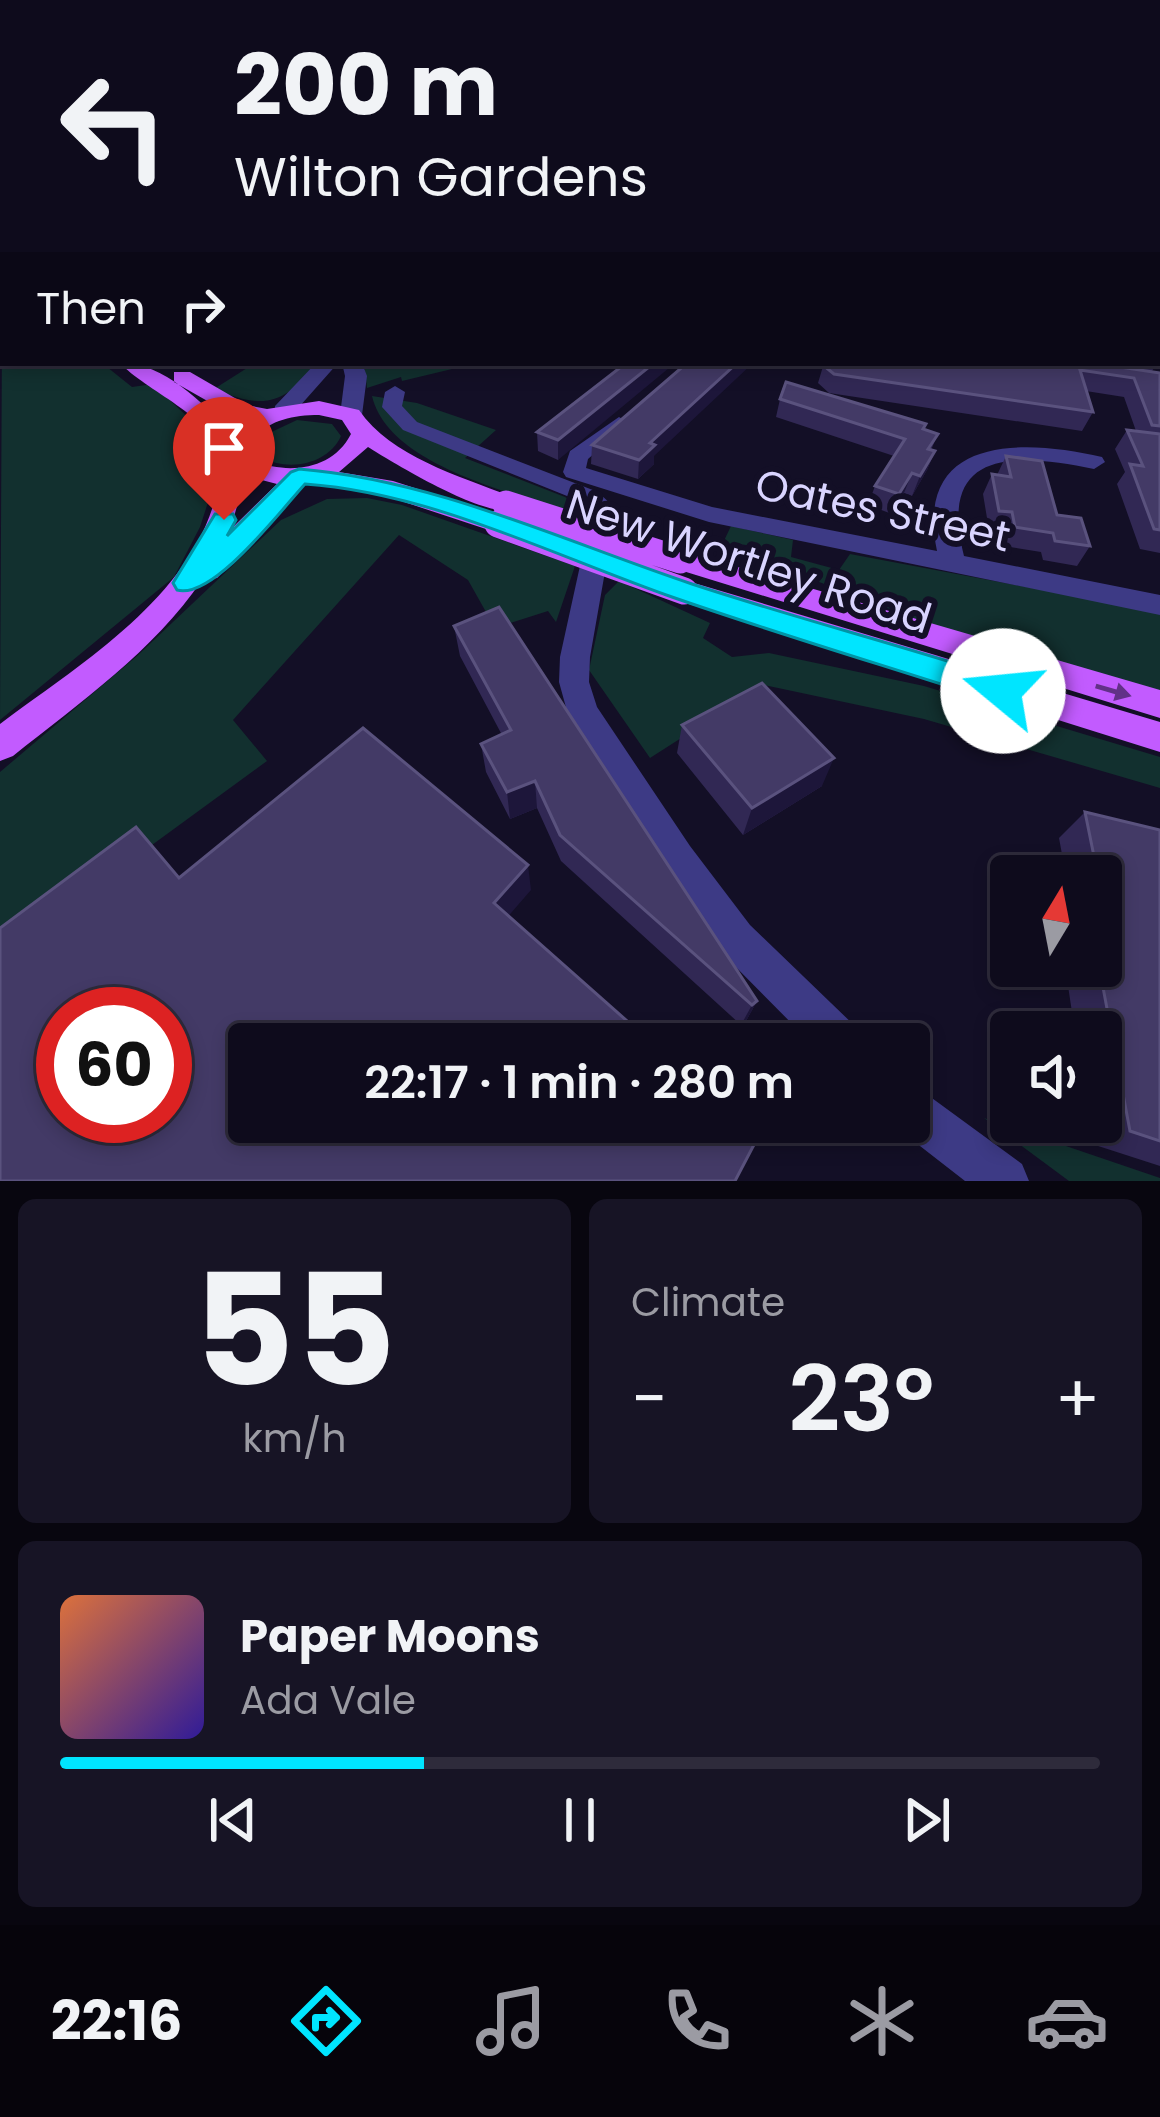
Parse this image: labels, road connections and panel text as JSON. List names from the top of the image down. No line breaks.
{"streets":{"main road":["New Wortley Road"],"street":["Oates Street"]},"north":"top","page":{"turn":["200 m","Wilton Gardens"],"then":"Then","limit":"60","trip":"22:17 · 1 min · 280 m","tile":[["55","km/h"],"Climate"],"heat":["−","23°","+"],"song":["Paper Moons","Ada Vale"],"tabs":"22:16"}}
